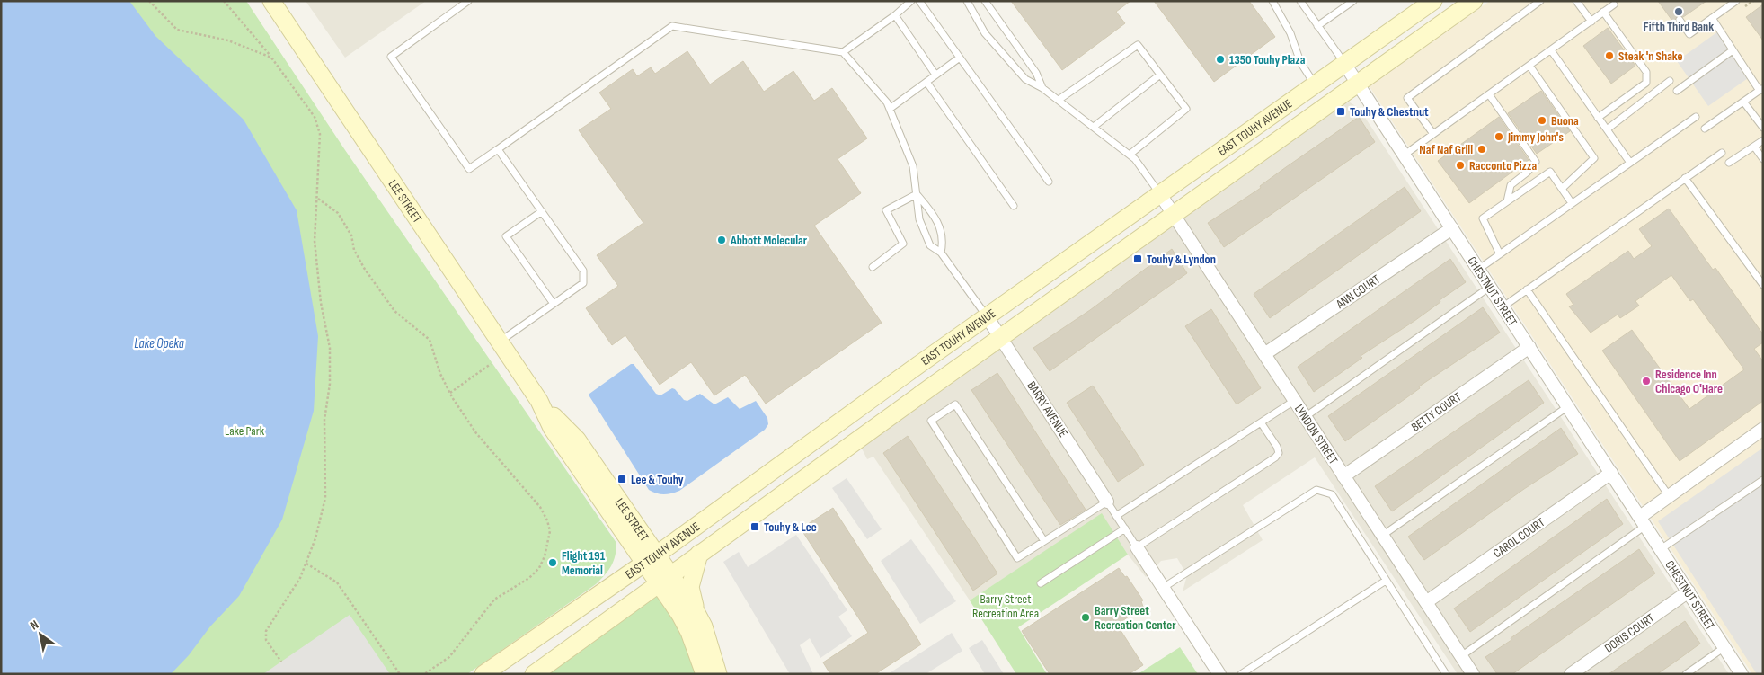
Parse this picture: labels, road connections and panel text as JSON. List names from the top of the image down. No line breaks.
{"streets":{"main road":["EAST TOUHY AVENUE","LEE STREET"],"street":["ANN COURT","CHESTNUT STREET","BARRY AVENUE","BETTY COURT","LYNDON STREET","CAROL COURT","DORIS COURT"]},"crossings":[["EAST TOUHY AVENUE","LEE STREET"],["EAST TOUHY AVENUE","CHESTNUT STREET"],["EAST TOUHY AVENUE","BARRY AVENUE"],["EAST TOUHY AVENUE","LYNDON STREET"],["ANN COURT","CHESTNUT STREET"],["ANN COURT","LYNDON STREET"],["CHESTNUT STREET","BETTY COURT"],["CHESTNUT STREET","CAROL COURT"],["CHESTNUT STREET","DORIS COURT"],["BETTY COURT","LYNDON STREET"],["LYNDON STREET","CAROL COURT"]],"water":["Lake Opeka"],"parks":["Lake Park","Barry Street Recreation Area"],"places":{"other":["Fifth Third Bank","Steak 'n Shake","1350 Touhy Plaza","Buona","Jimmy John's","Naf Naf Grill","Racconto Pizza","Abbott Molecular","Residence Inn Chicago O'Hare","Flight 191 Memorial","Barry Street Recreation Center"],"transit":["Touhy & Chestnut","Touhy & Lyndon","Lee & Touhy","Touhy & Lee"]},"north":"top left"}
